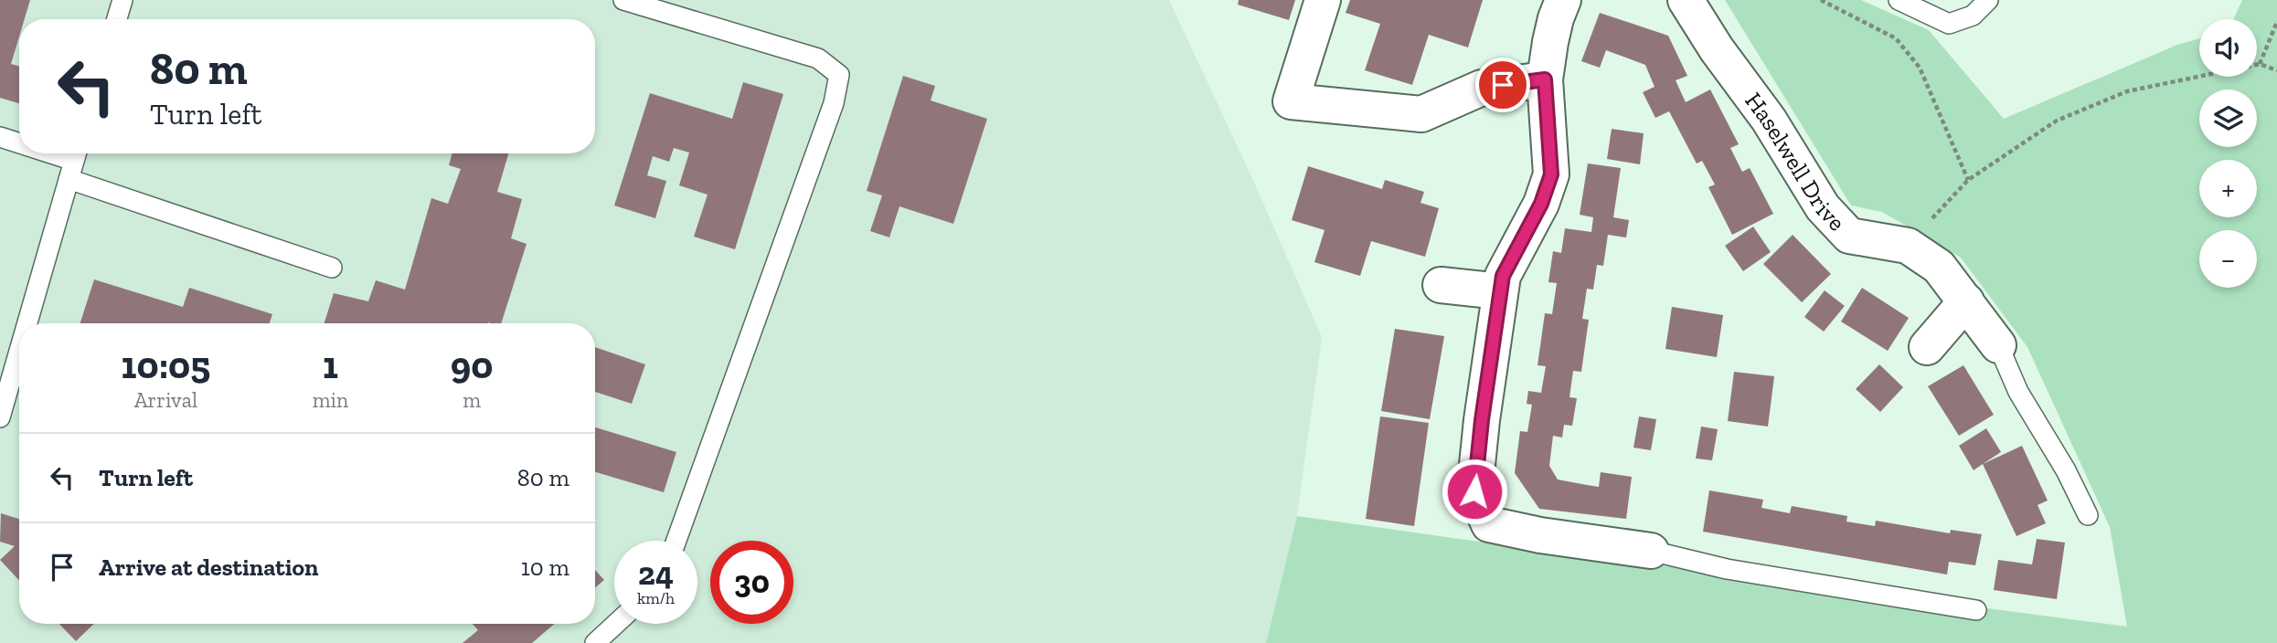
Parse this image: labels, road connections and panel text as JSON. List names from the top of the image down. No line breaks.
{"streets":{"street":["Haselwell Drive"]},"page":{"map_buttons":["+","−"],"turn":["80 m","Turn left"],"eta":["10:05","Arrival","1","min","90","m"],"list":[{"name":"Turn left","value":"80 m"},{"name":"Arrive at destination","value":"10 m"}],"speed":"24 km/h","limit":"30"}}
